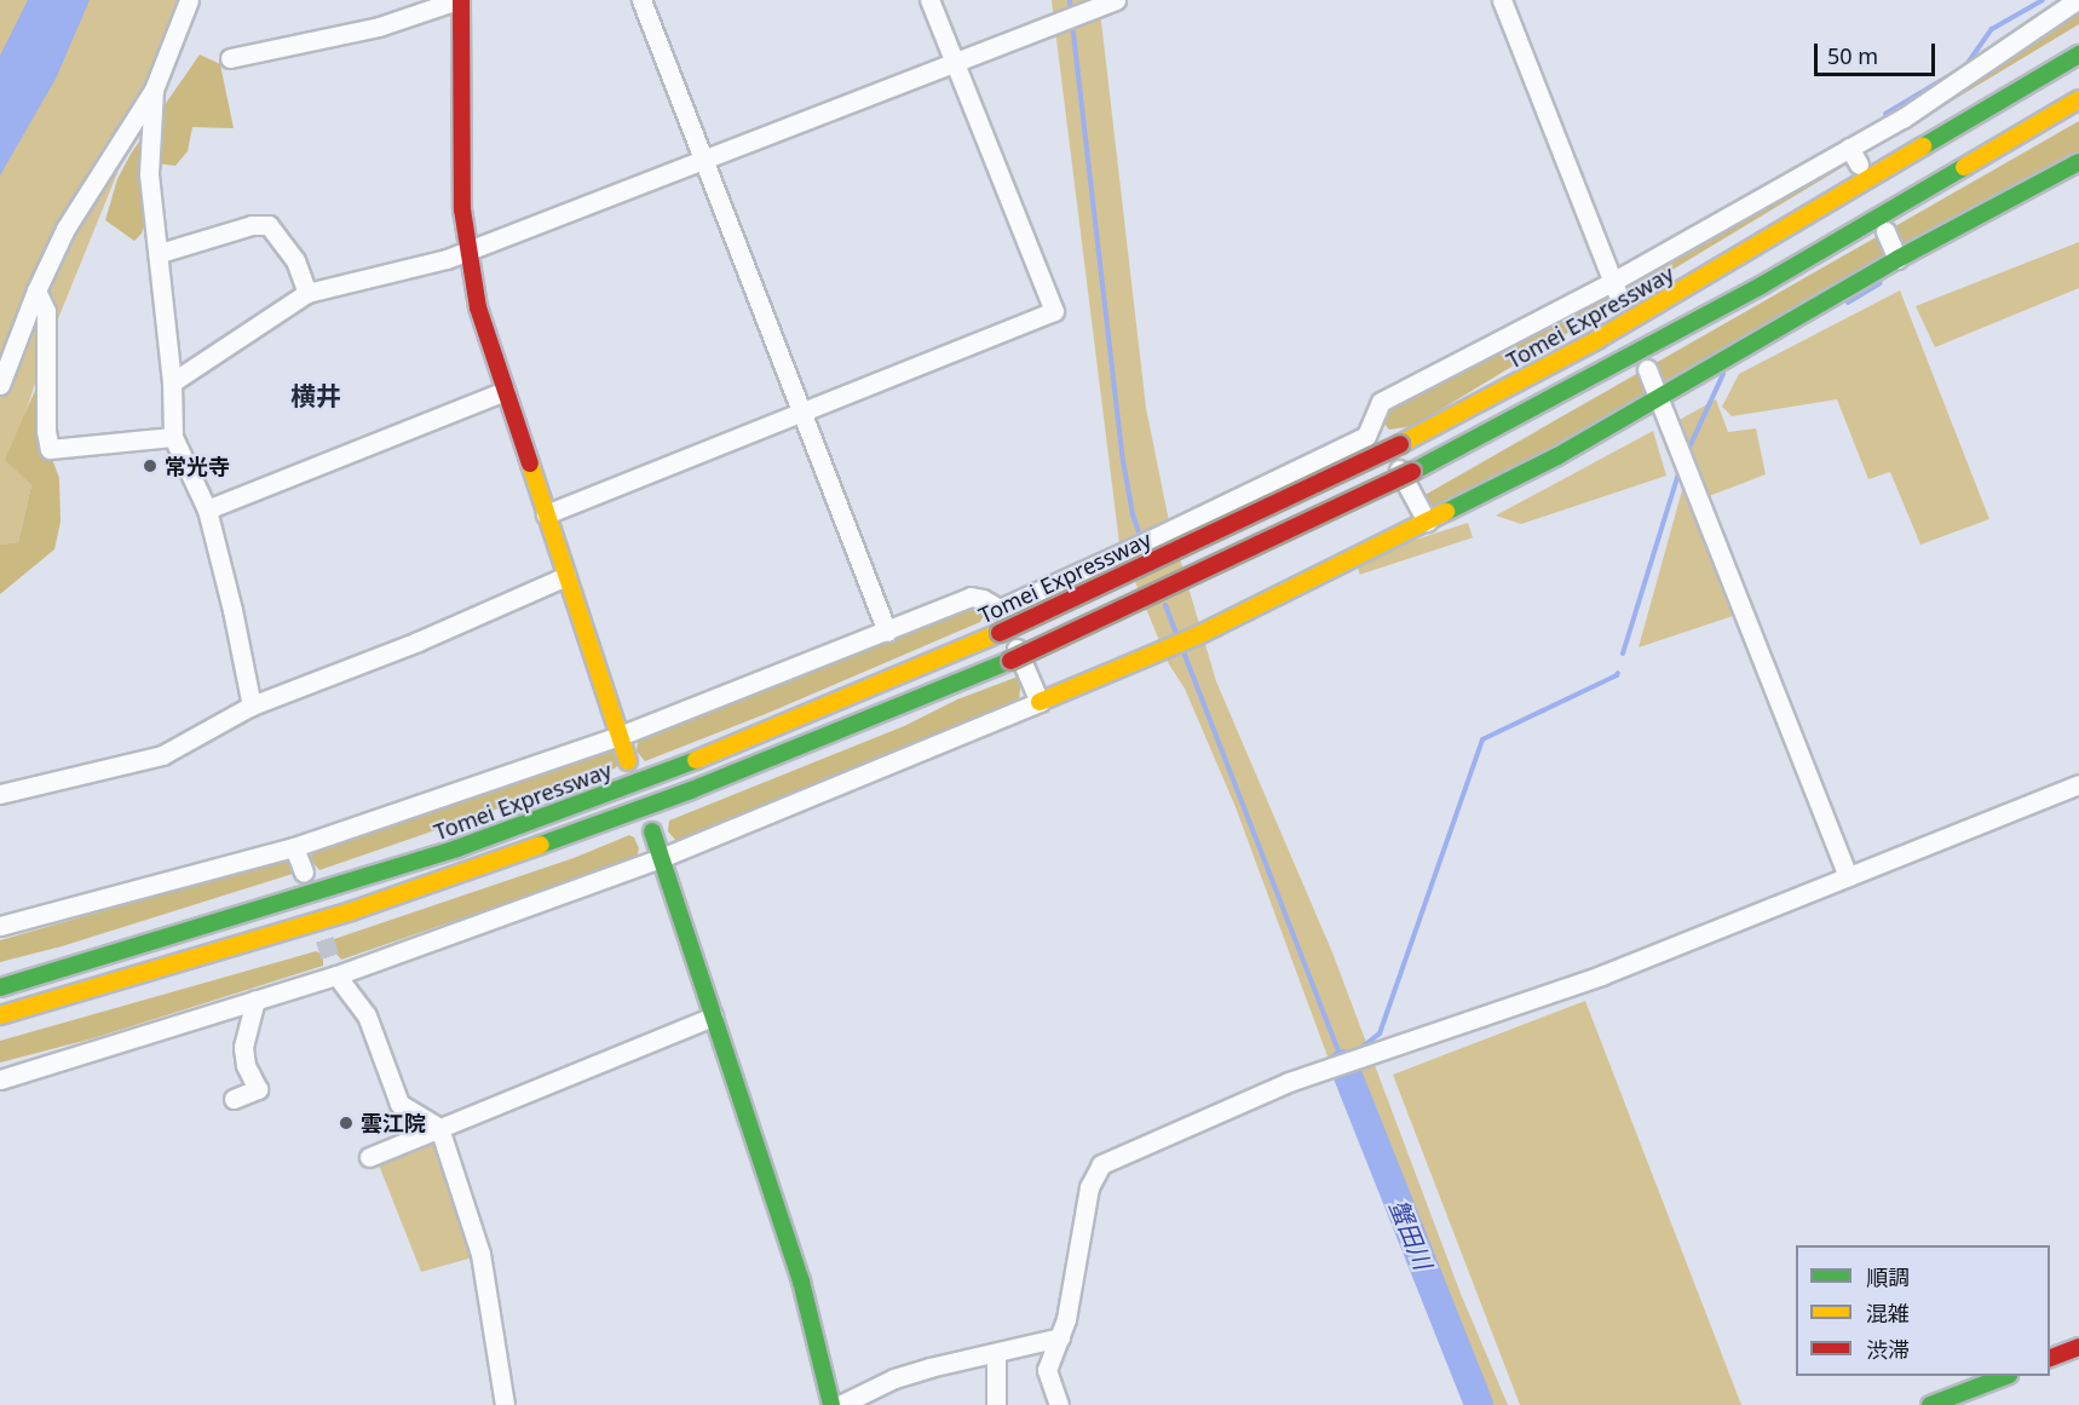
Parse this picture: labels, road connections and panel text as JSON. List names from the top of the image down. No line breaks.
{"streets":{"main road":["Tomei Expressway"]},"districts":["横井"],"water":["蟹田川"],"places":["常光寺","雲江院"],"legend":["順調","混雑","渋滞"],"scale_bar":"50 m"}
